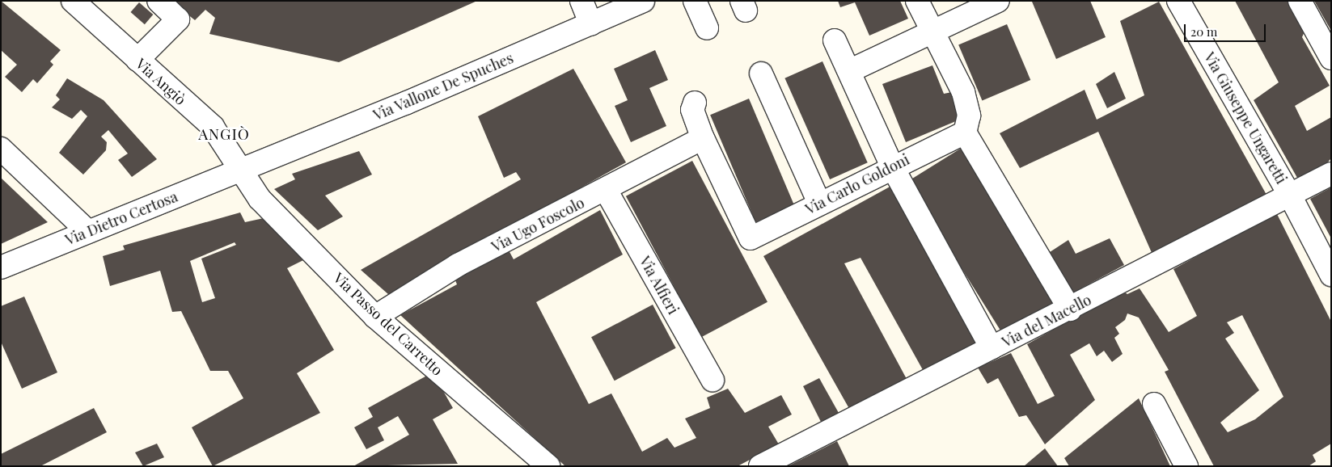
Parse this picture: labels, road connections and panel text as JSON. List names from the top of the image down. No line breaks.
{"streets":{"street":["Via Angiò","Via Vallone De Spuches","Via Giuseppe Ungaretti","Via Carlo Goldoni","Via Dietro Certosa","Via Ugo Foscolo","Via Alfieri","Via del Macello","Via Passo del Carretto"]},"crossings":[["Via Angiò","Via Vallone De Spuches"],["Via Angiò","Via Dietro Certosa"],["Via Angiò","Via Passo del Carretto"],["Via Vallone De Spuches","Via Dietro Certosa"],["Via Vallone De Spuches","Via Passo del Carretto"],["Via Giuseppe Ungaretti","Via del Macello"],["Via Carlo Goldoni","Via Ugo Foscolo"],["Via Dietro Certosa","Via Passo del Carretto"],["Via Ugo Foscolo","Via Alfieri"],["Via Ugo Foscolo","Via Passo del Carretto"]],"districts":["ANGIÒ"],"scale_bar":"20 m"}
